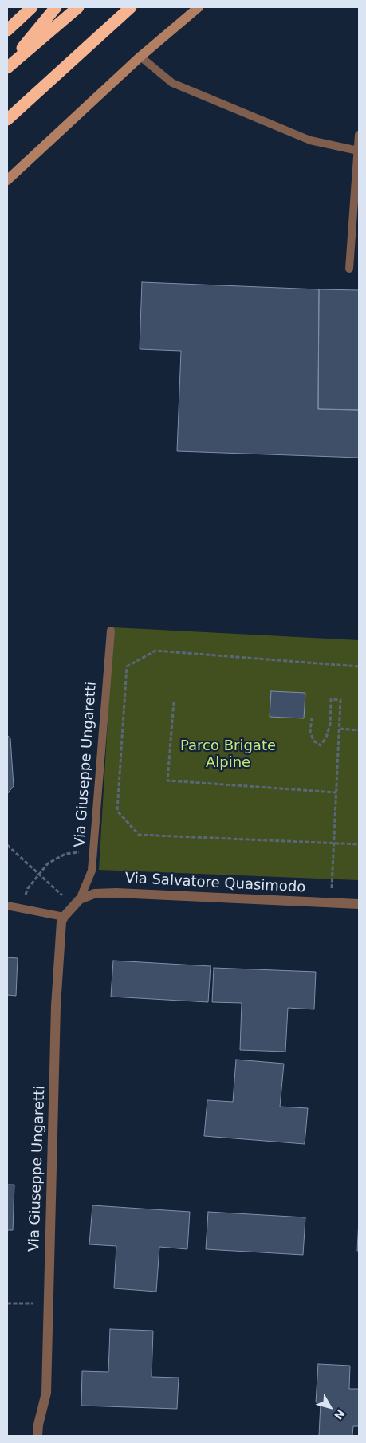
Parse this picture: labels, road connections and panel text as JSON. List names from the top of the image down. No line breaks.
{"streets":{"street":["Via Giuseppe Ungaretti","Via Salvatore Quasimodo"]},"crossings":[["Via Giuseppe Ungaretti","Via Salvatore Quasimodo"]],"parks":["Parco Brigate Alpine"],"north":"bottom right"}
